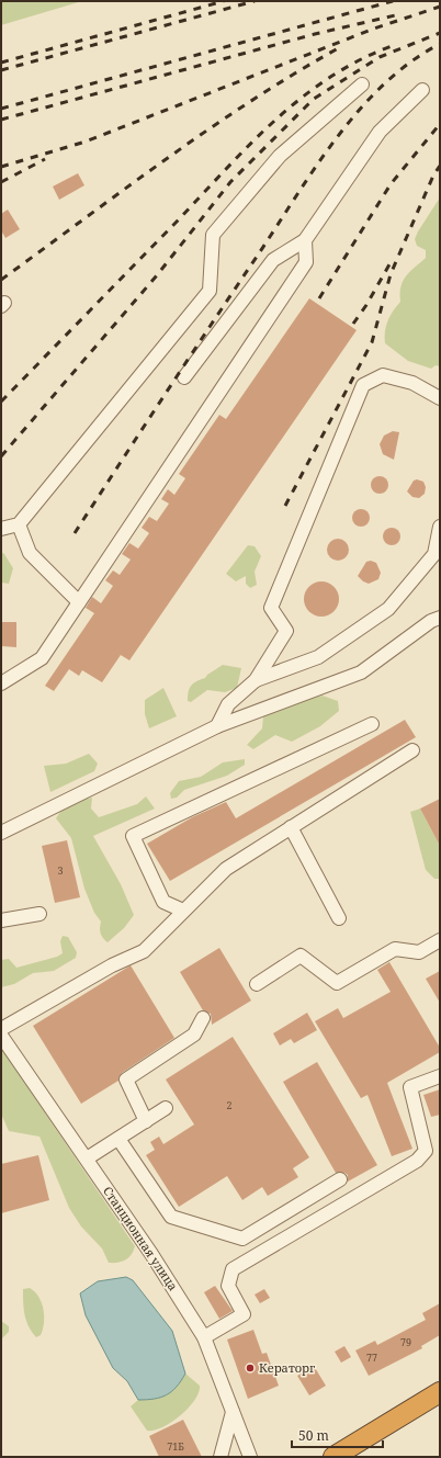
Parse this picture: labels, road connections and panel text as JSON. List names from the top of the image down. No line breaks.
{"streets":{"street":["Станционная улица"]},"places":["Кераторг"],"house_numbers":["3","2","79","77","71Б"],"scale_bar":"50 m"}
